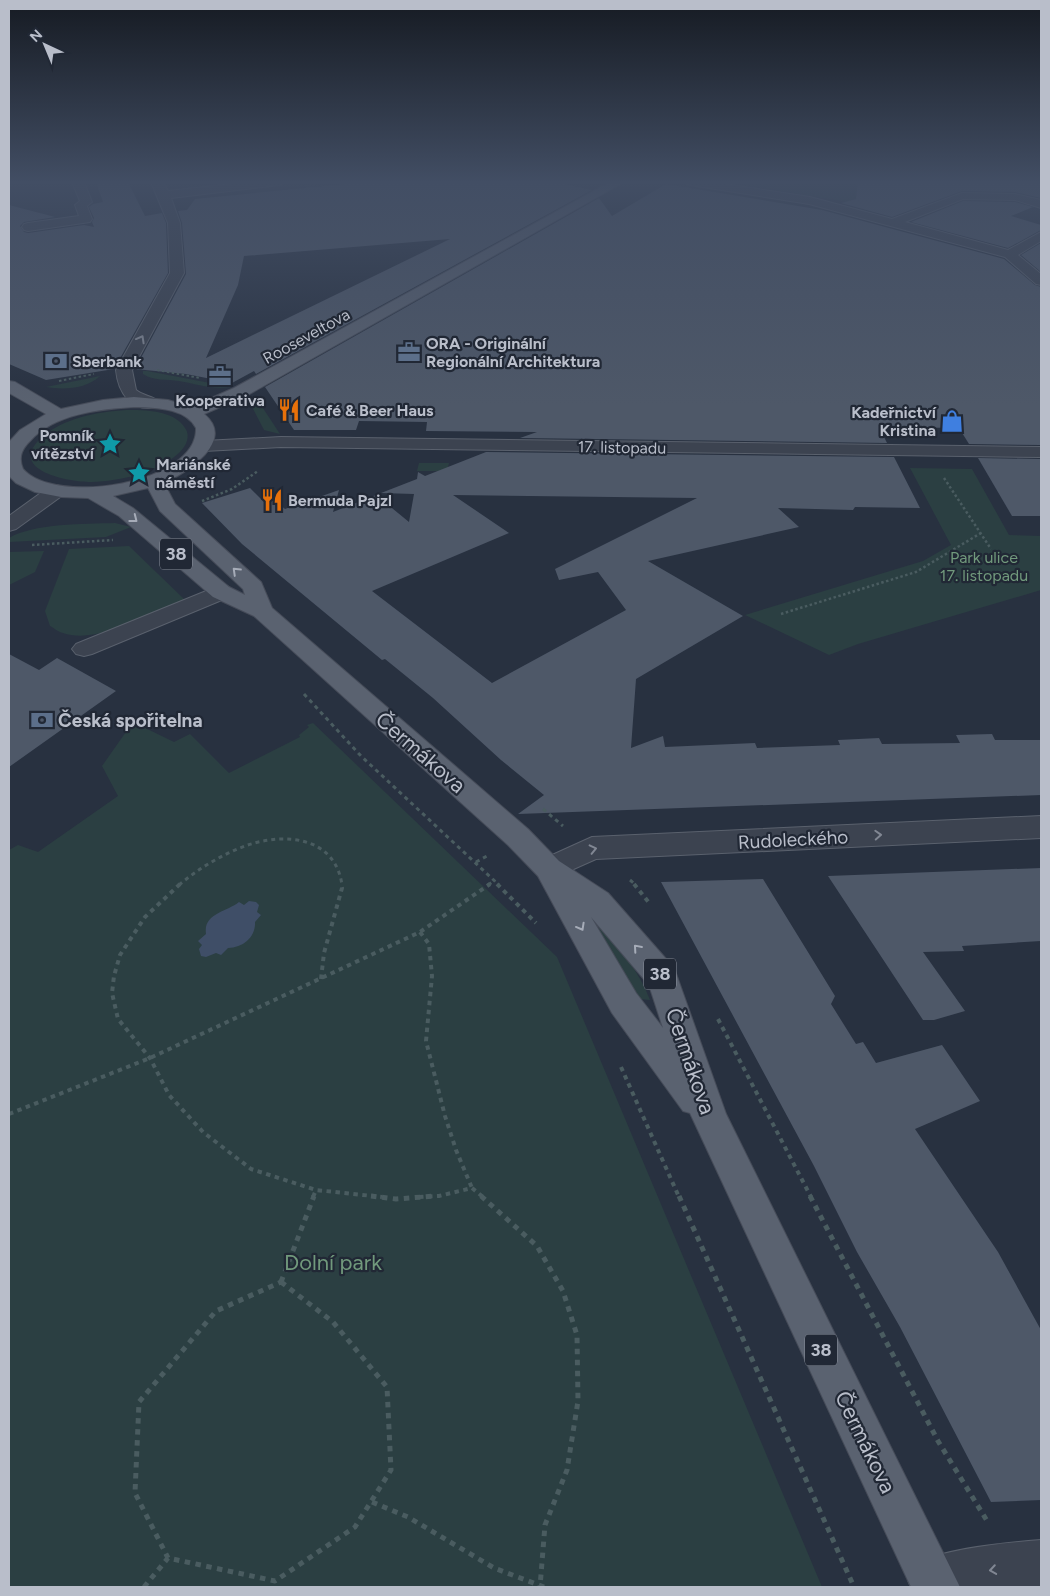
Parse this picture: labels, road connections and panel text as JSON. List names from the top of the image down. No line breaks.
{"streets":{"main road":["Rooseveltova","38","Čermákova"],"street":["17. listopadu","Rudoleckého"]},"crossings":[["38","Čermákova"],["38","Rudoleckého"],["Čermákova","Rudoleckého"]],"one_way":["Rudoleckého"],"parks":["Park ulice 17. listopadu","Dolní park"],"places":{"office":["ORA - Originální Regionální Architektura","Kooperativa"],"bank":["Sberbank","Česká spořitelna"],"restaurant":["Café & Beer Haus","Bermuda Pajzl"],"shop":["Kadeřnictví Kristina"],"place":["Pomník vítězství","Mariánské náměstí"]},"north":"top left"}
